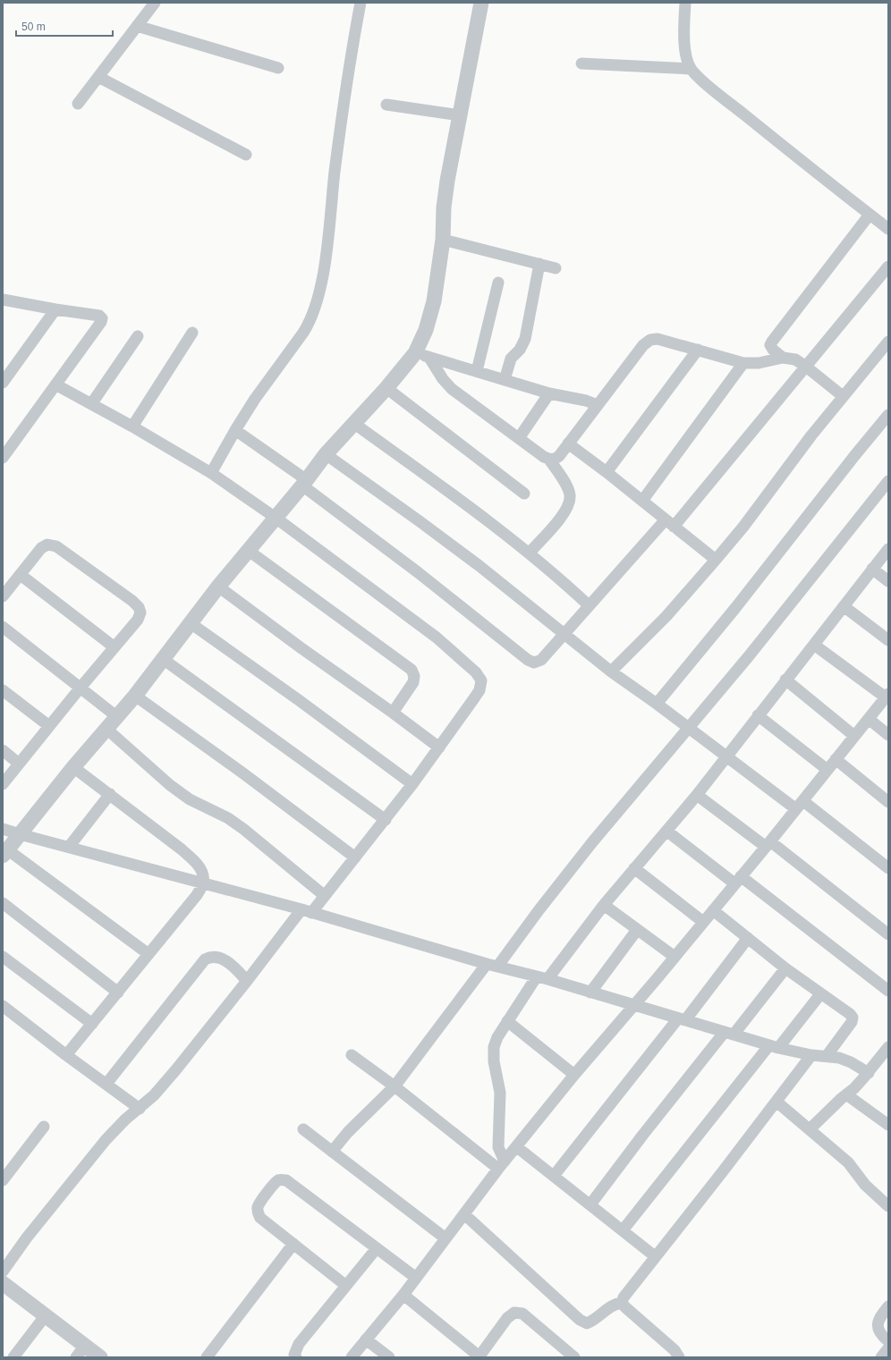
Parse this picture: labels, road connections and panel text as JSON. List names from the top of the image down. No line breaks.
{"scale_bar":"50 m"}
